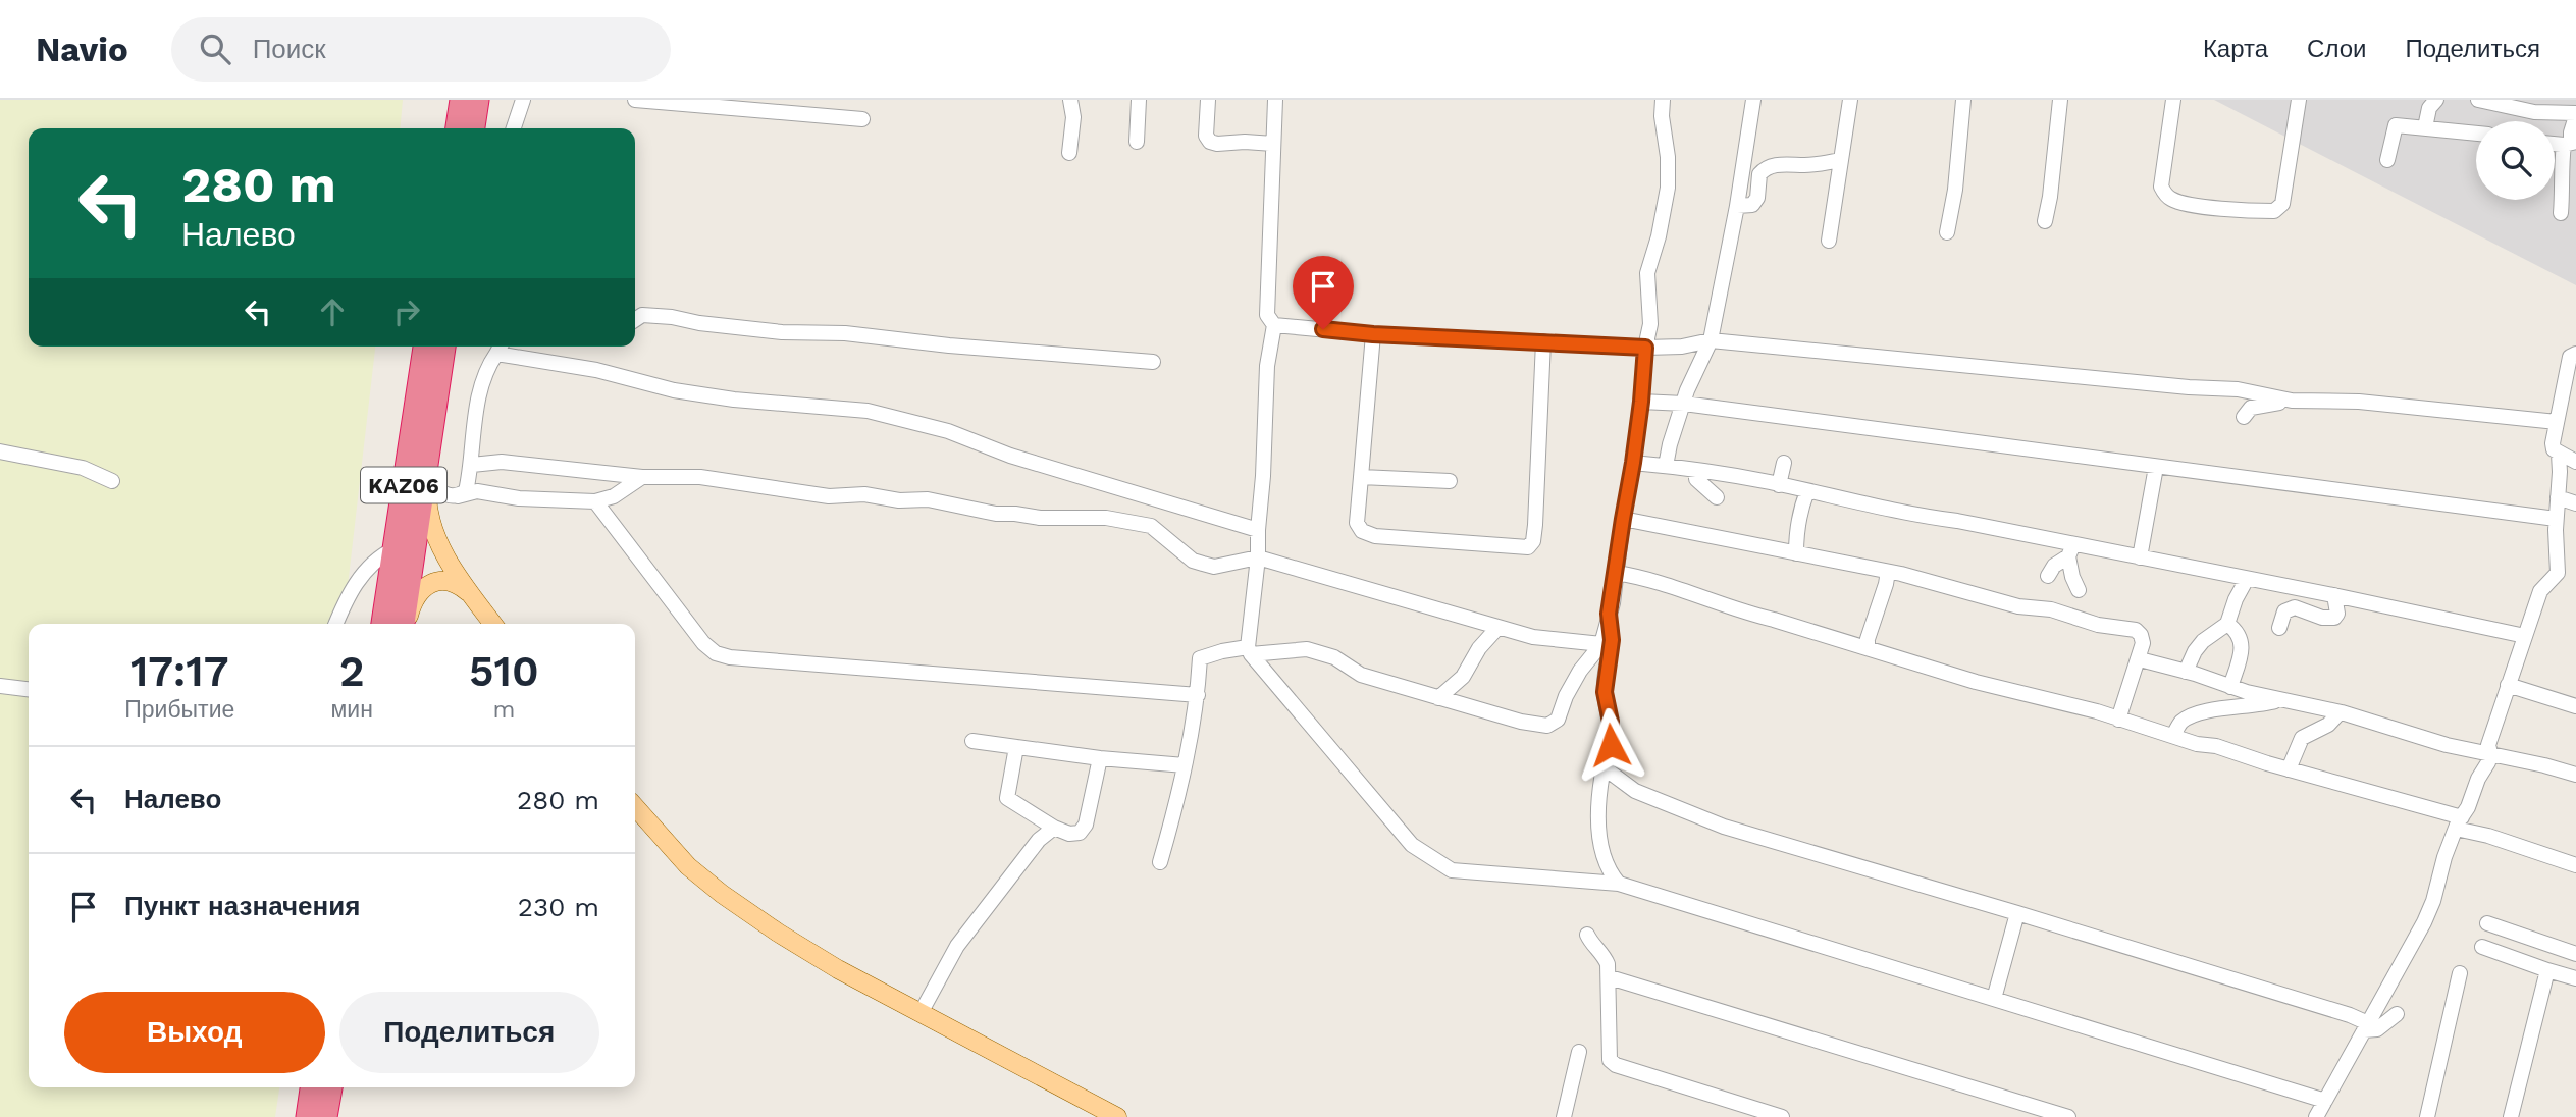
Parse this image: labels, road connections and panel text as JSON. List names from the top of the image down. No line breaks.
{"streets":{"highway":["KАZ06"]},"page":{"header":"Navio","search":"Поиск","nav":["Карта","Слои","Поделиться"],"turn":["280 m","Налево"],"eta":["17:17","Прибытие","2","мин","510","m"],"list":[{"name":"Налево","value":"280 m"},{"name":"Пункт назначения","value":"230 m"}],"buttons":["Выход","Поделиться"]}}
